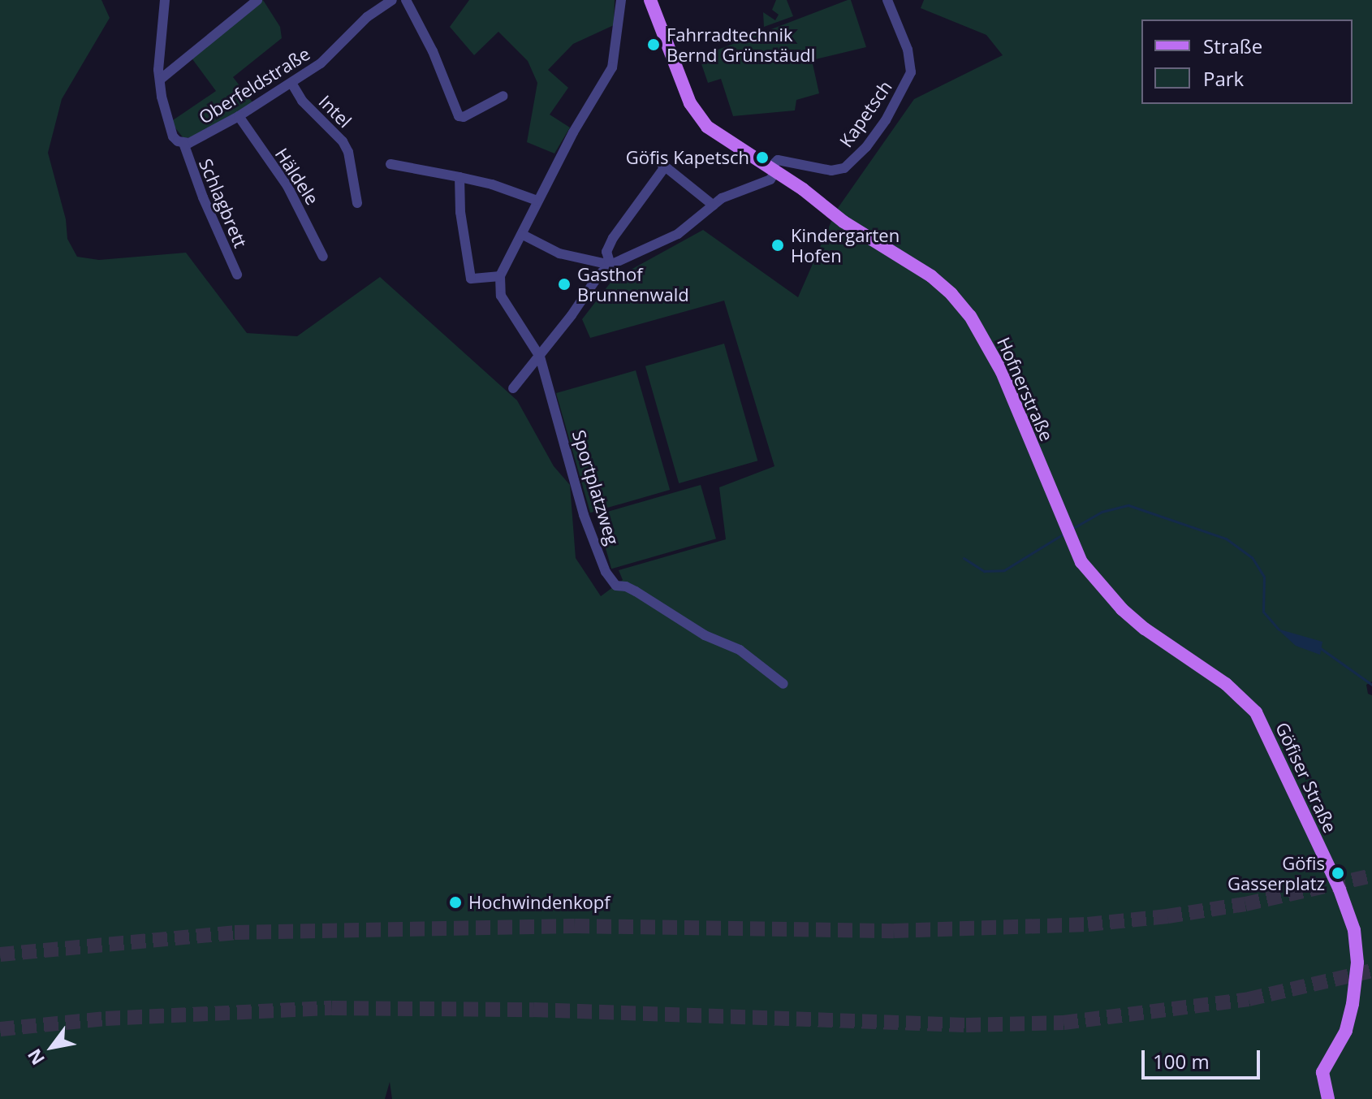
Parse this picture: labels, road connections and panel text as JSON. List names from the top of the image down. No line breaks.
{"streets":{"main road":["Hofnerstraße","Göfiser Straße"],"street":["Oberfeldstraße","Intel","Kapetsch","Häldele","Schlagbrett","Sportplatzweg"]},"crossings":[["Oberfeldstraße","Intel"],["Oberfeldstraße","Häldele"],["Oberfeldstraße","Schlagbrett"],["Kapetsch","Hofnerstraße"],["Hofnerstraße","Göfiser Straße"]],"places":["Fahrradtechnik Bernd Grünstäudl","Göfis Kapetsch","Kindergarten Hofen","Gasthof Brunnenwald","Göfis Gasserplatz","Hochwindenkopf"],"legend":["Straße","Park"],"scale_bar":"100 m","north":"bottom left"}
